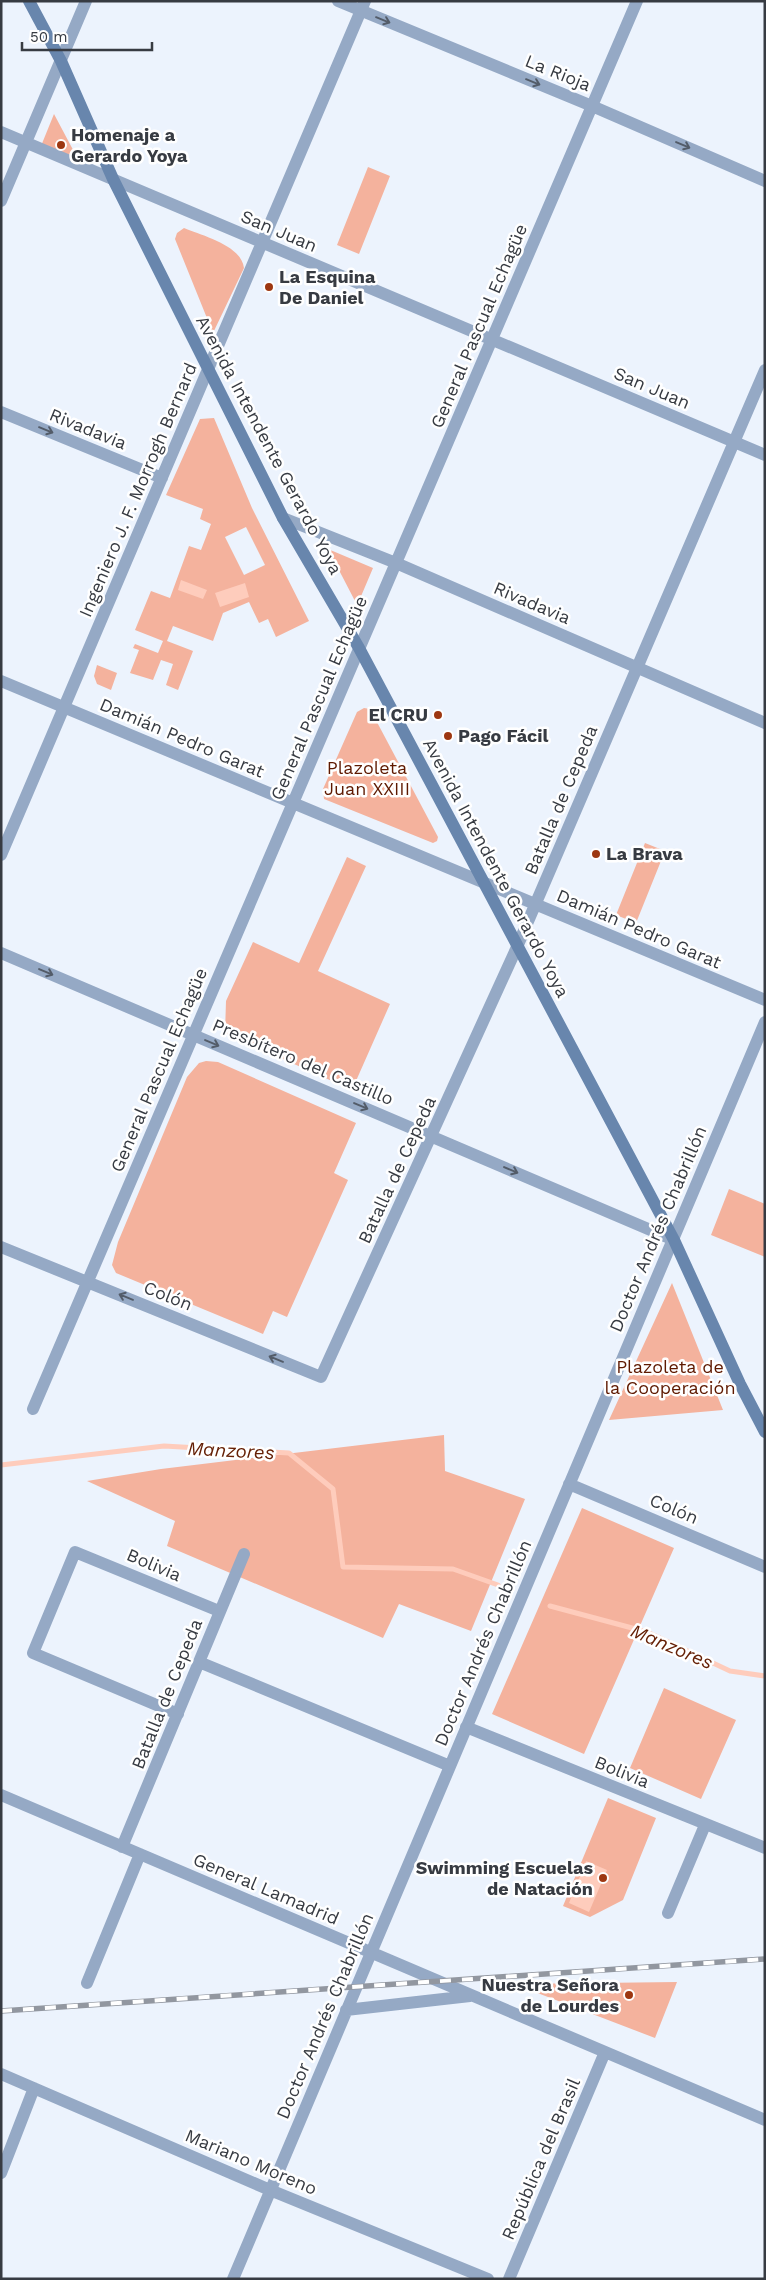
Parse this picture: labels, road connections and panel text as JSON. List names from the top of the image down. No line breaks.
{"streets":{"main road":["Avenida Intendente Gerardo Yoya"],"street":["La Rioja","San Juan","General Pascual Echagüe","Rivadavia","Ingeniero J. F. Morrogh Bernard","Damián Pedro Garat","Batalla de Cepeda","Presbítero del Castillo","Doctor Andrés Chabrillón","Colón","Bolivia","General Lamadrid","República del Brasil","Mariano Moreno"]},"crossings":[["La Rioja","General Pascual Echagüe"],["La Rioja","Ingeniero J. F. Morrogh Bernard"],["San Juan","General Pascual Echagüe"],["San Juan","Avenida Intendente Gerardo Yoya"],["San Juan","Ingeniero J. F. Morrogh Bernard"],["San Juan","Batalla de Cepeda"],["General Pascual Echagüe","Rivadavia"],["General Pascual Echagüe","Avenida Intendente Gerardo Yoya"],["General Pascual Echagüe","Damián Pedro Garat"],["General Pascual Echagüe","Presbítero del Castillo"],["General Pascual Echagüe","Colón"],["Rivadavia","Avenida Intendente Gerardo Yoya"],["Rivadavia","Ingeniero J. F. Morrogh Bernard"],["Rivadavia","Batalla de Cepeda"],["Avenida Intendente Gerardo Yoya","Ingeniero J. F. Morrogh Bernard"],["Avenida Intendente Gerardo Yoya","Damián Pedro Garat"],["Avenida Intendente Gerardo Yoya","Batalla de Cepeda"],["Avenida Intendente Gerardo Yoya","Presbítero del Castillo"],["Avenida Intendente Gerardo Yoya","Doctor Andrés Chabrillón"],["Ingeniero J. F. Morrogh Bernard","Damián Pedro Garat"],["Damián Pedro Garat","Batalla de Cepeda"],["Batalla de Cepeda","Presbítero del Castillo"],["Batalla de Cepeda","Colón"],["Batalla de Cepeda","Bolivia"],["Batalla de Cepeda","General Lamadrid"],["Presbítero del Castillo","Doctor Andrés Chabrillón"],["Doctor Andrés Chabrillón","Colón"],["Doctor Andrés Chabrillón","Bolivia"],["Doctor Andrés Chabrillón","General Lamadrid"],["Doctor Andrés Chabrillón","Mariano Moreno"],["General Lamadrid","República del Brasil"]],"one_way":["La Rioja","Presbítero del Castillo","Colón"],"water":["Manzores"],"parks":["Plazoleta Juan XXIII","Plazoleta de la Cooperación"],"places":["Homenaje a Gerardo Yoya","La Esquina De Daniel","El CRU","Pago Fácil","La Brava","Swimming Escuelas de Natación","Nuestra Señora de Lourdes"],"scale_bar":"50 m"}
